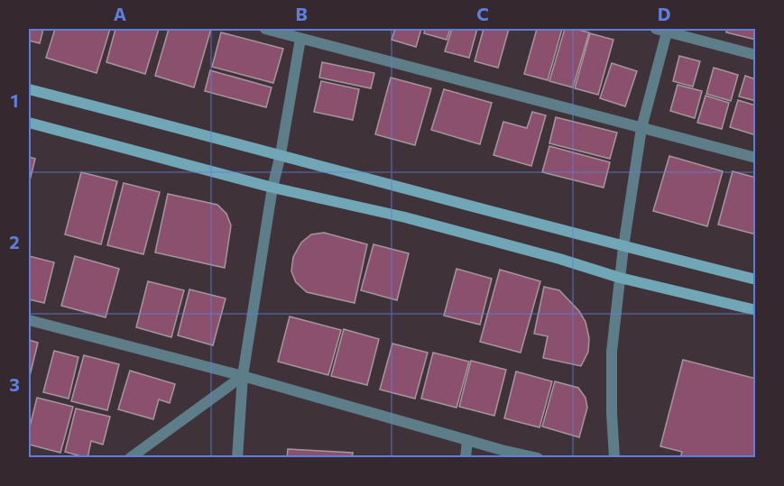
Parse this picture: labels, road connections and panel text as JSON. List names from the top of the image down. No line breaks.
{"grid":{"columns":["A","B","C","D"],"rows":["1","2","3"]}}
